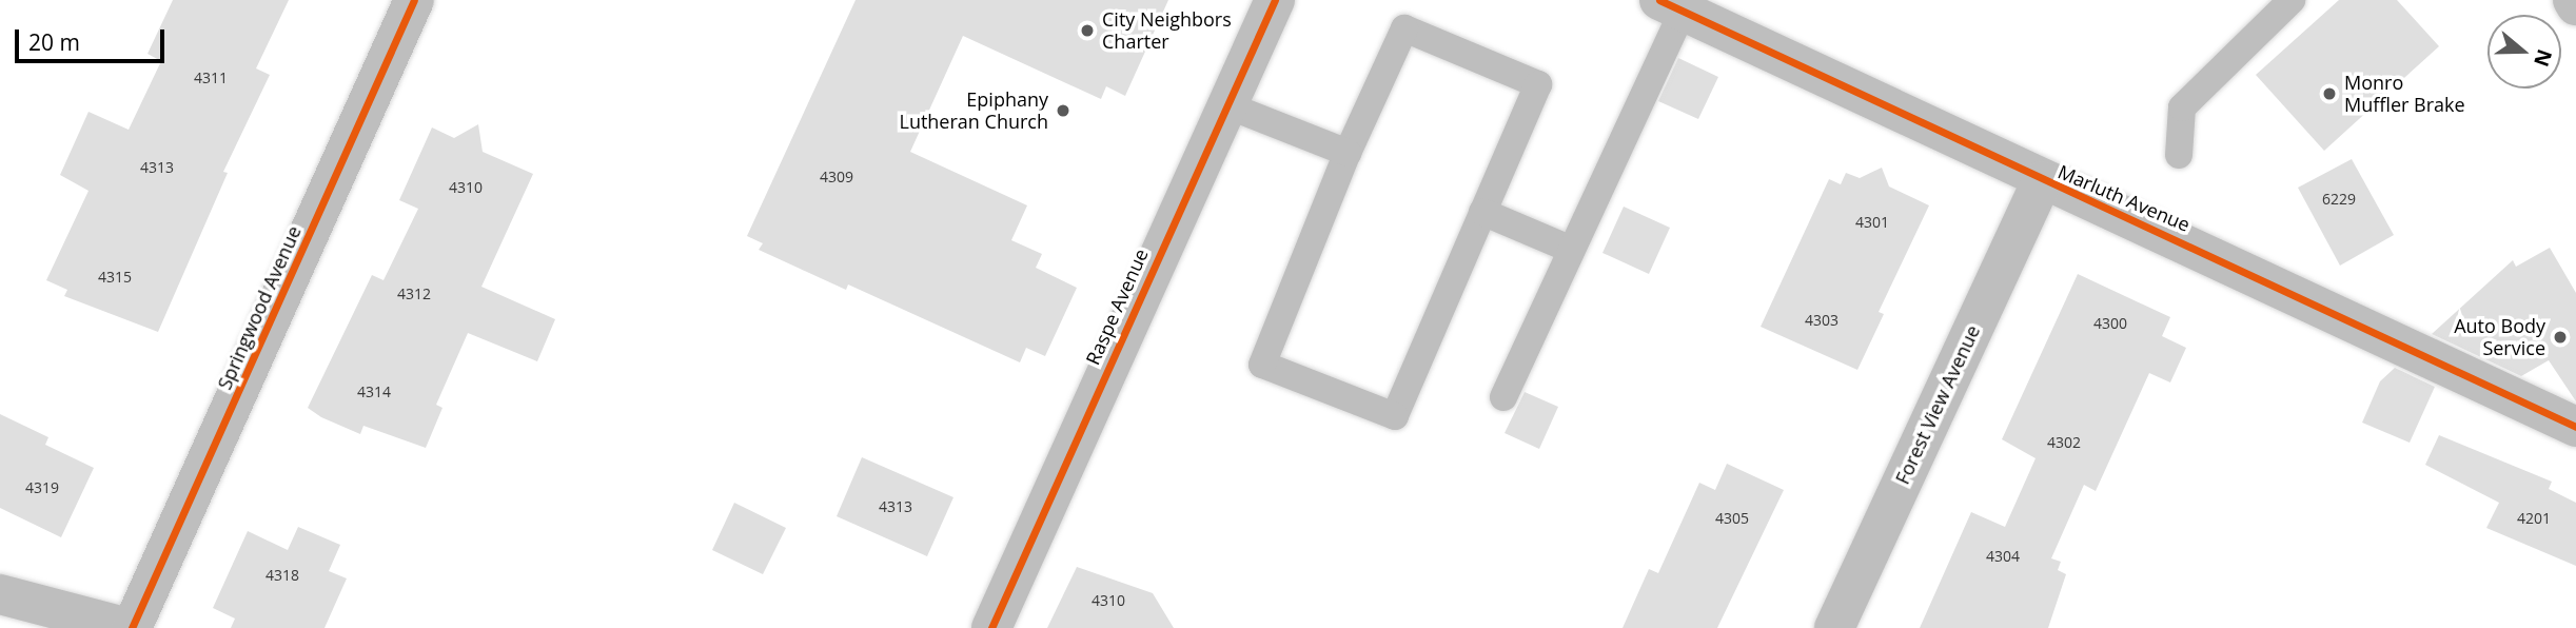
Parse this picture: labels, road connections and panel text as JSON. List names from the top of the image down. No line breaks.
{"streets":{"street":["Marluth Avenue","Raspe Avenue","Springwood Avenue","Forest View Avenue"]},"crossings":[["Marluth Avenue","Forest View Avenue"]],"places":["City Neighbors Charter","Monro Muffler Brake","Epiphany Lutheran Church","Auto Body Service"],"house_numbers":["4311","4313","4309","4310","6229","4301","4315","4312","4303","4300","4314","4302","4319","4313","4305","4201","4304","4318","4310"],"scale_bar":"20 m","north":"right"}
